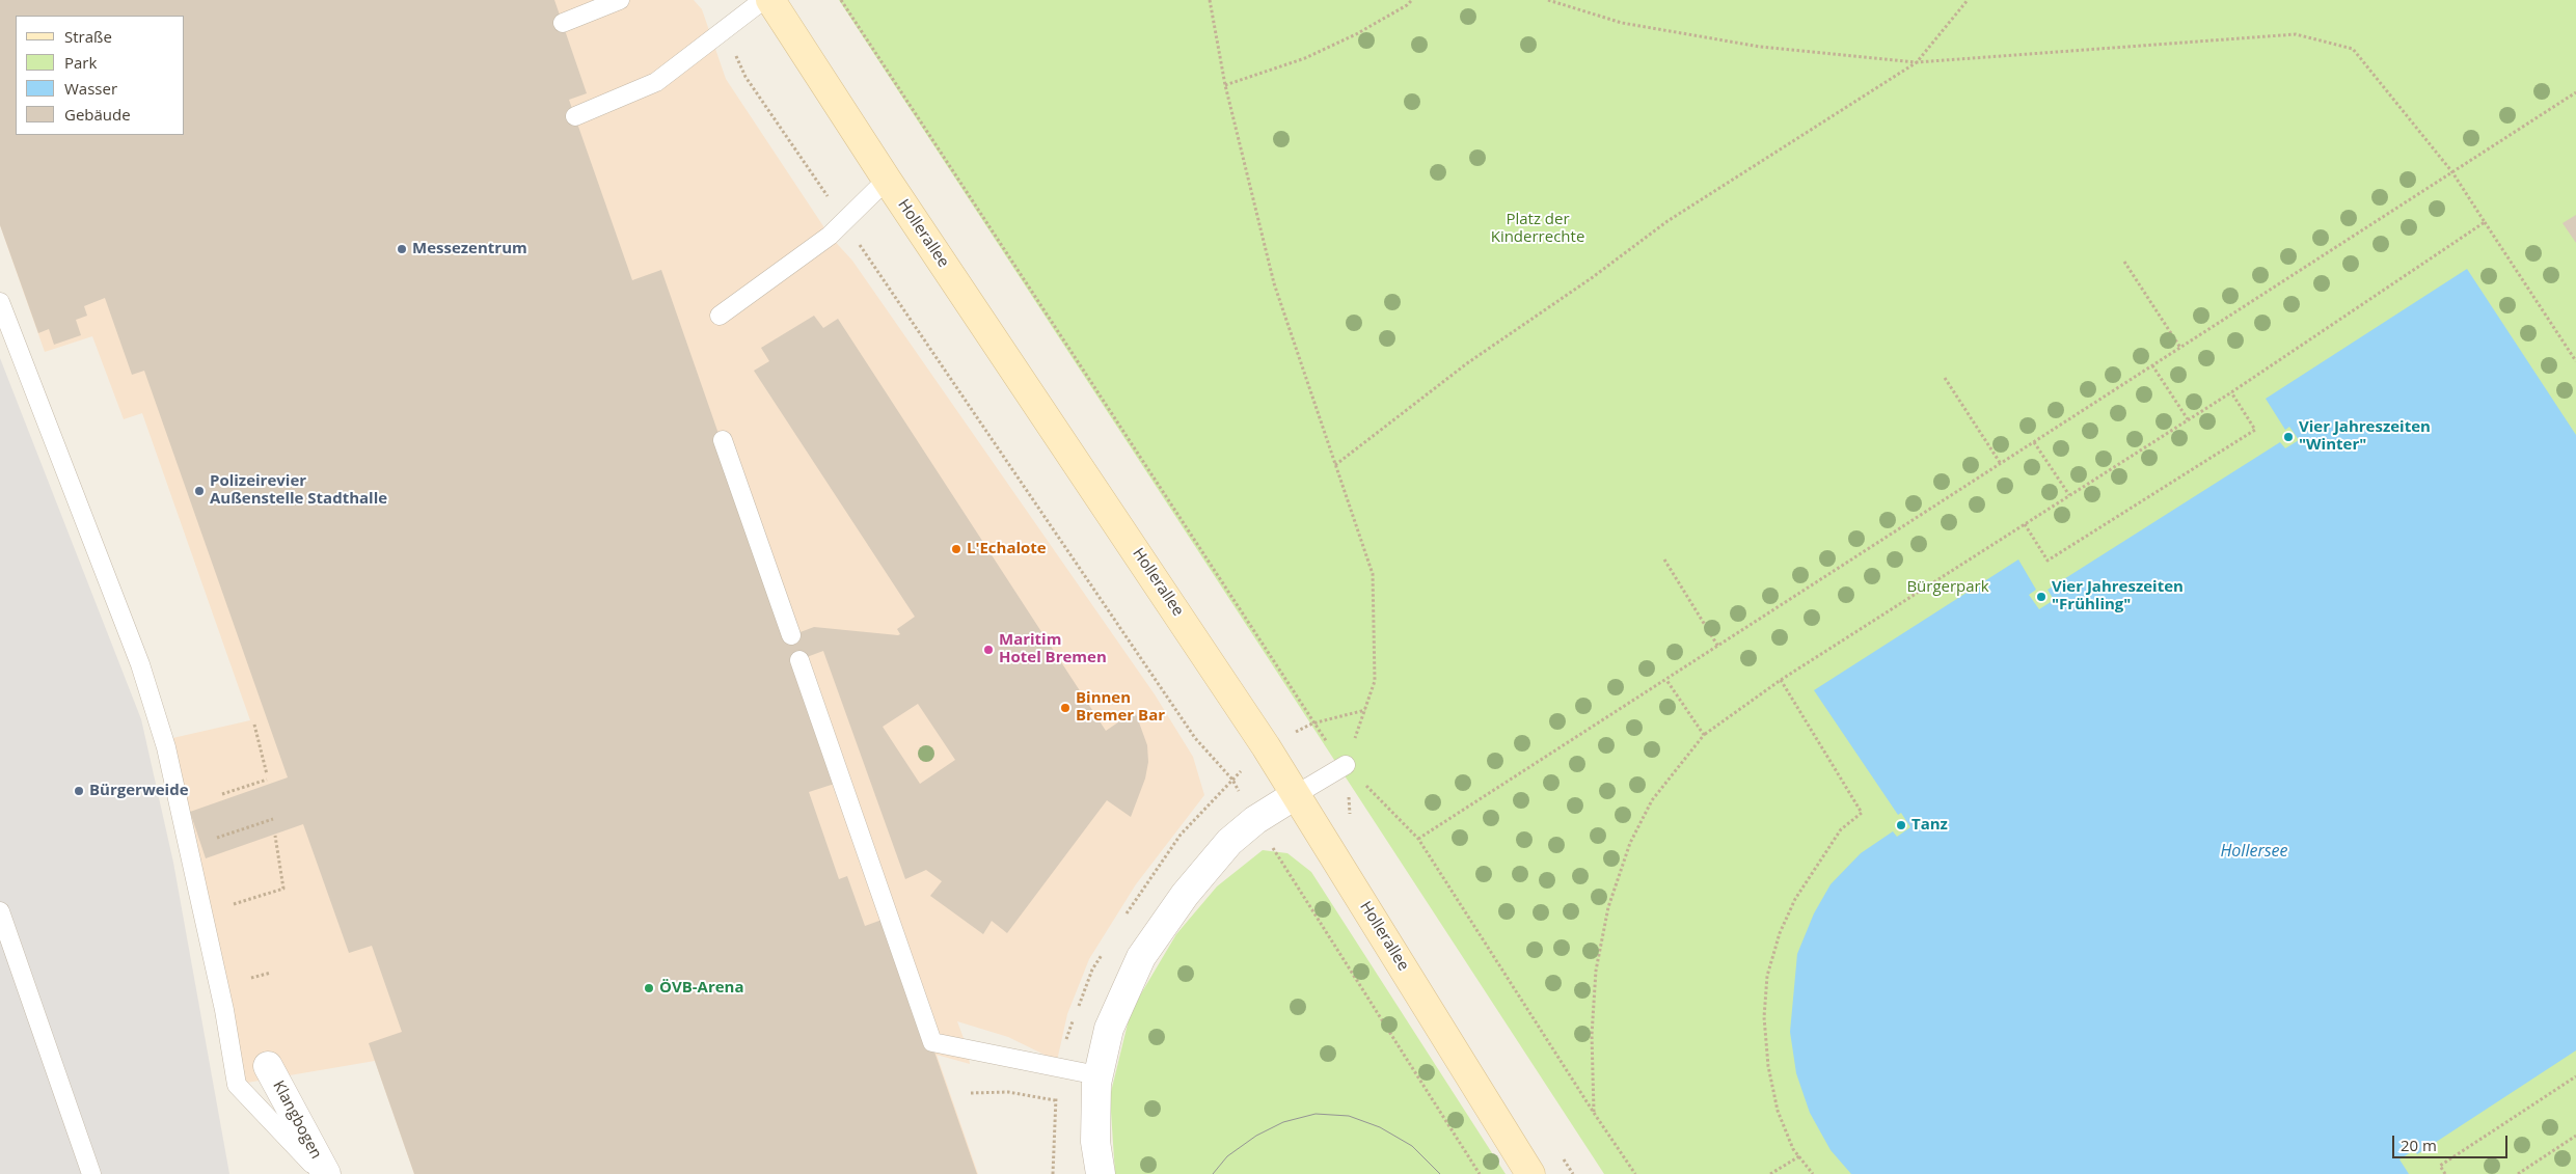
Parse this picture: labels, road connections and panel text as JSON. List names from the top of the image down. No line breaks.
{"streets":{"main road":["Hollerallee"],"street":["Klangbogen"]},"water":["Hollersee"],"parks":["Platz der Kinderrechte","Bürgerpark"],"places":["Messezentrum","Vier Jahreszeiten \"Winter\"","Polizeirevier Außenstelle Stadthalle","L'Echalote","Vier Jahreszeiten \"Frühling\"","Maritim Hotel Bremen","Binnen Bremer Bar","Bürgerweide","Tanz","ÖVB-Arena"],"legend":["Straße","Park","Wasser","Gebäude"],"scale_bar":"20 m"}
